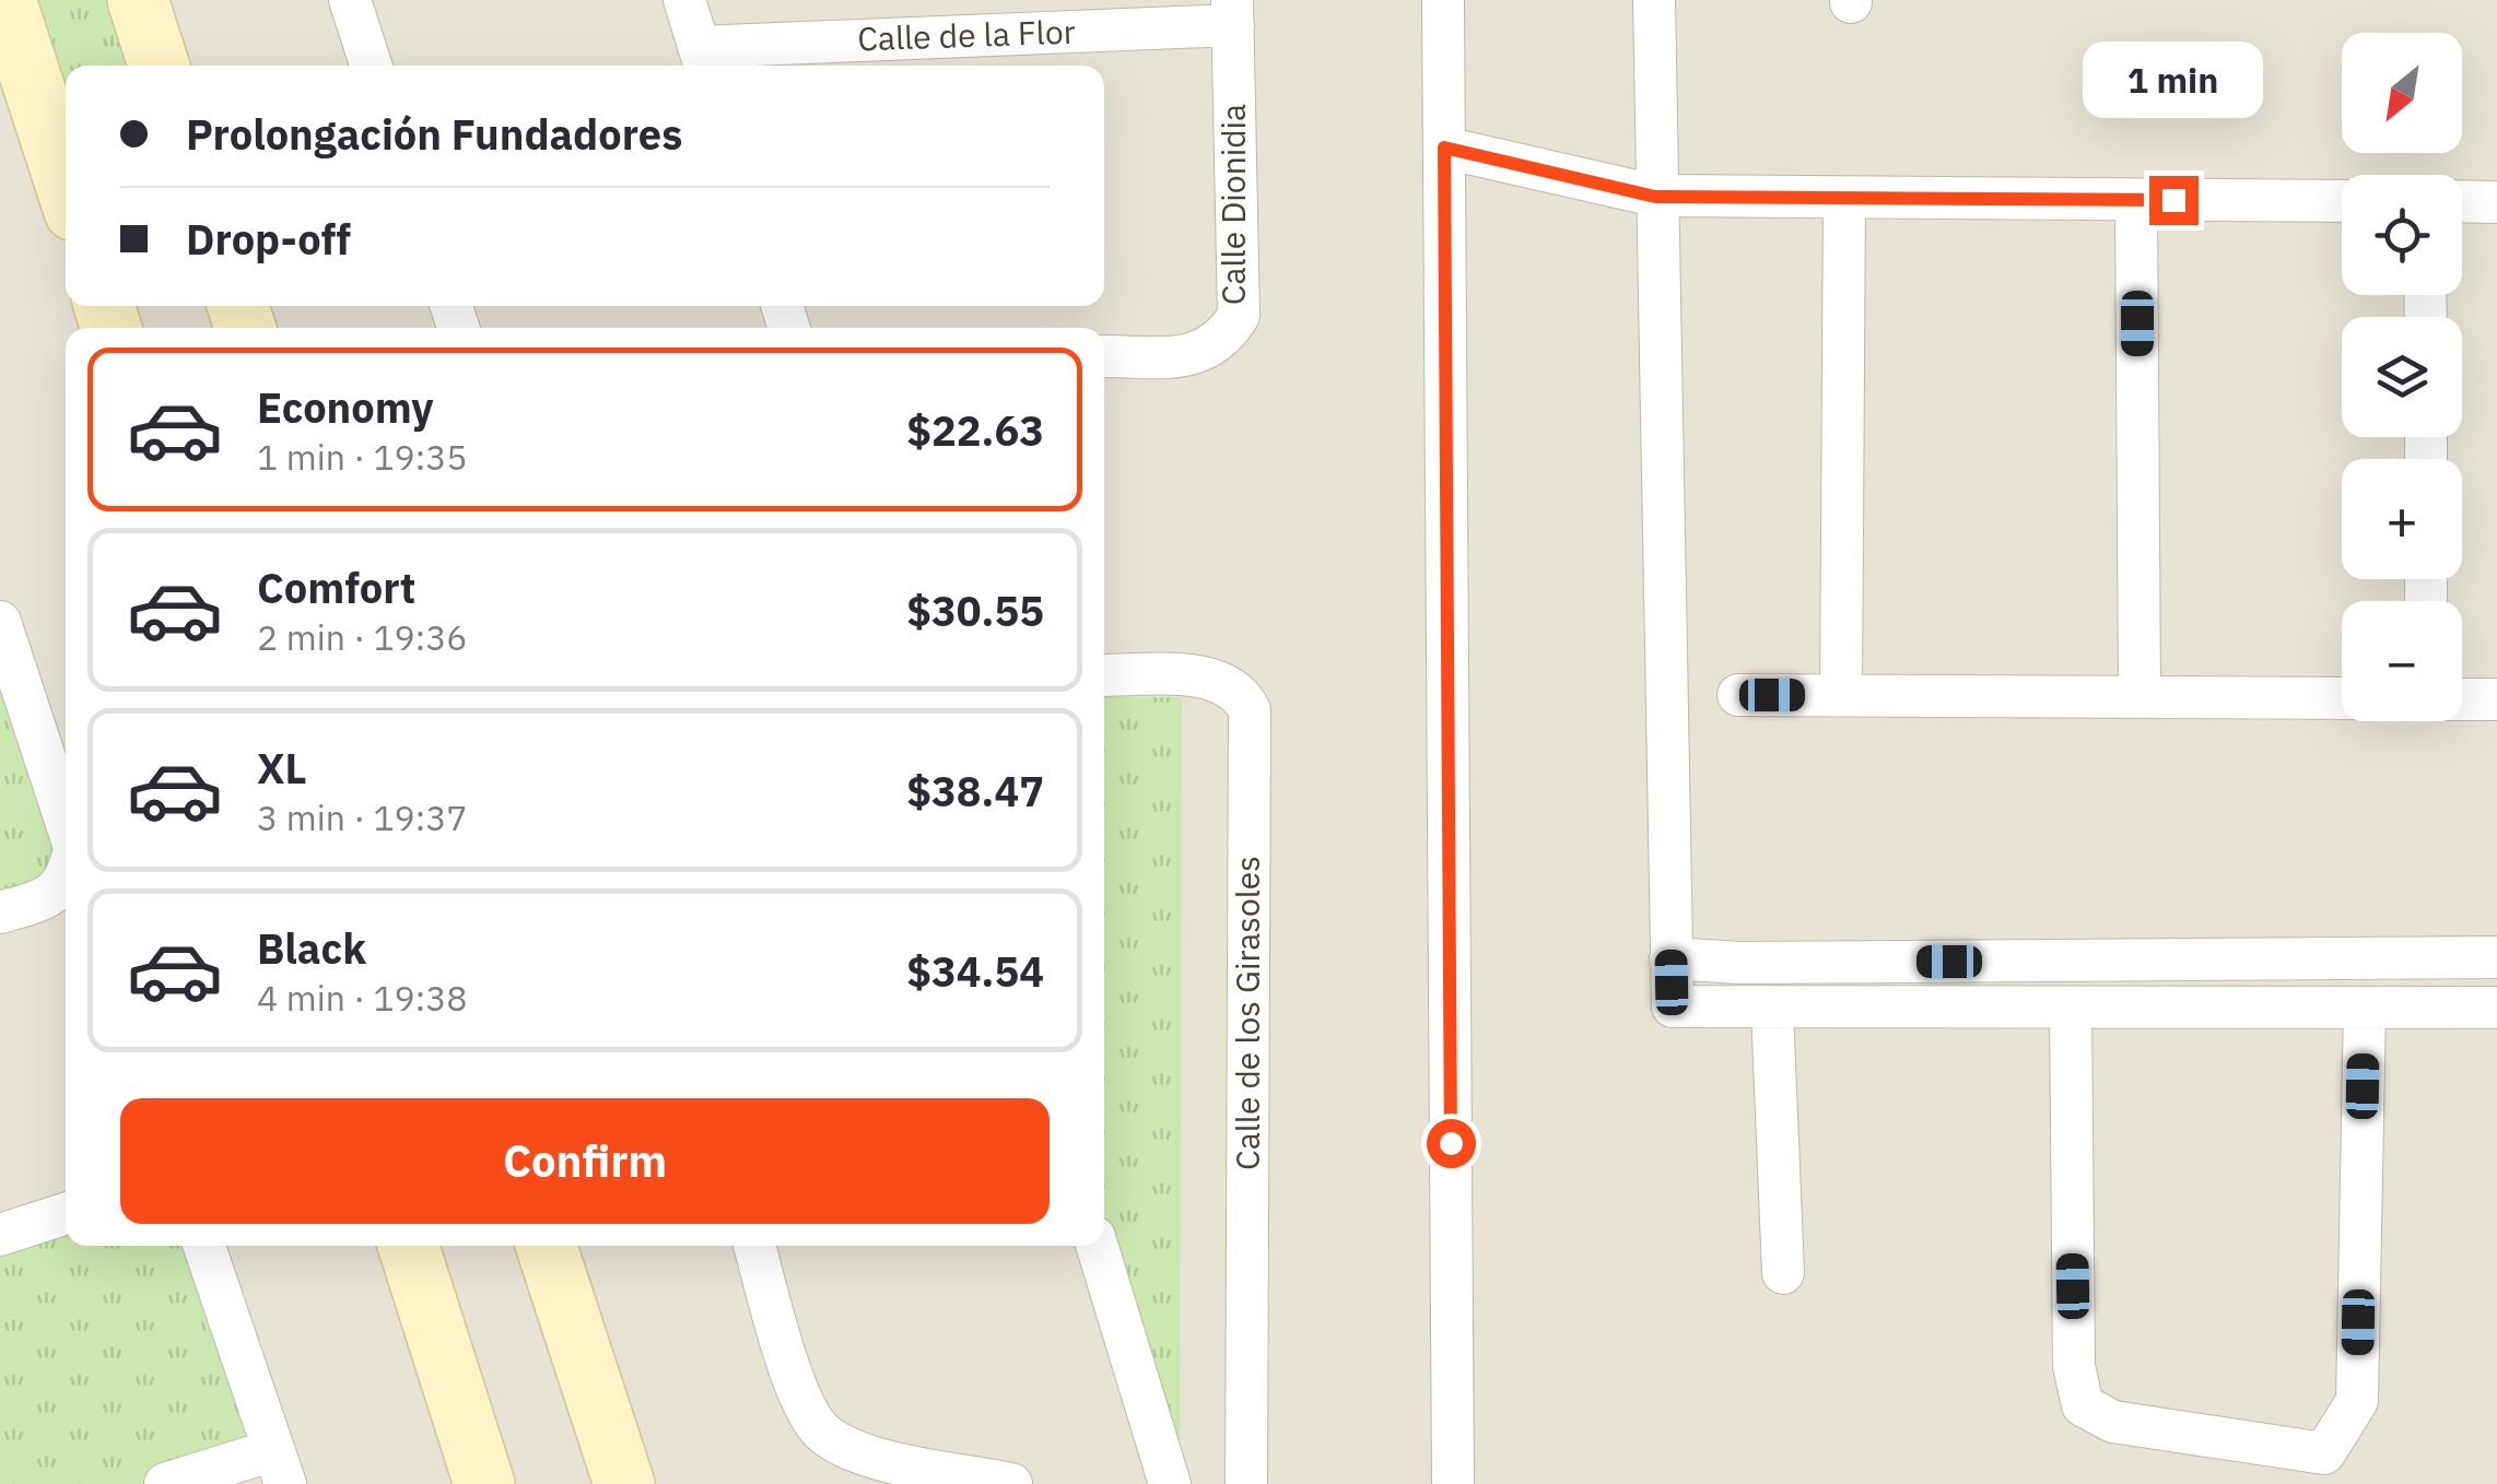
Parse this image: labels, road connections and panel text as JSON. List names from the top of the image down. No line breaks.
{"streets":{"street":["Calle de la Flor","Calle Dionidia","Calle de los Girasoles"]},"crossings":[["Calle de la Flor","Calle Dionidia"]],"north":"bottom left","page":{"map_buttons":["+","−"],"bubble":"1 min","banner":["Prolongación Fundadores","Drop-off"],"list":[{"name":"Economy","note":"1 min · 19:35","value":"$22.63"},{"name":"Comfort","note":"2 min · 19:36","value":"$30.55"},{"name":"XL","note":"3 min · 19:37","value":"$38.47"},{"name":"Black","note":"4 min · 19:38","value":"$34.54"}],"buttons":"Confirm"}}
